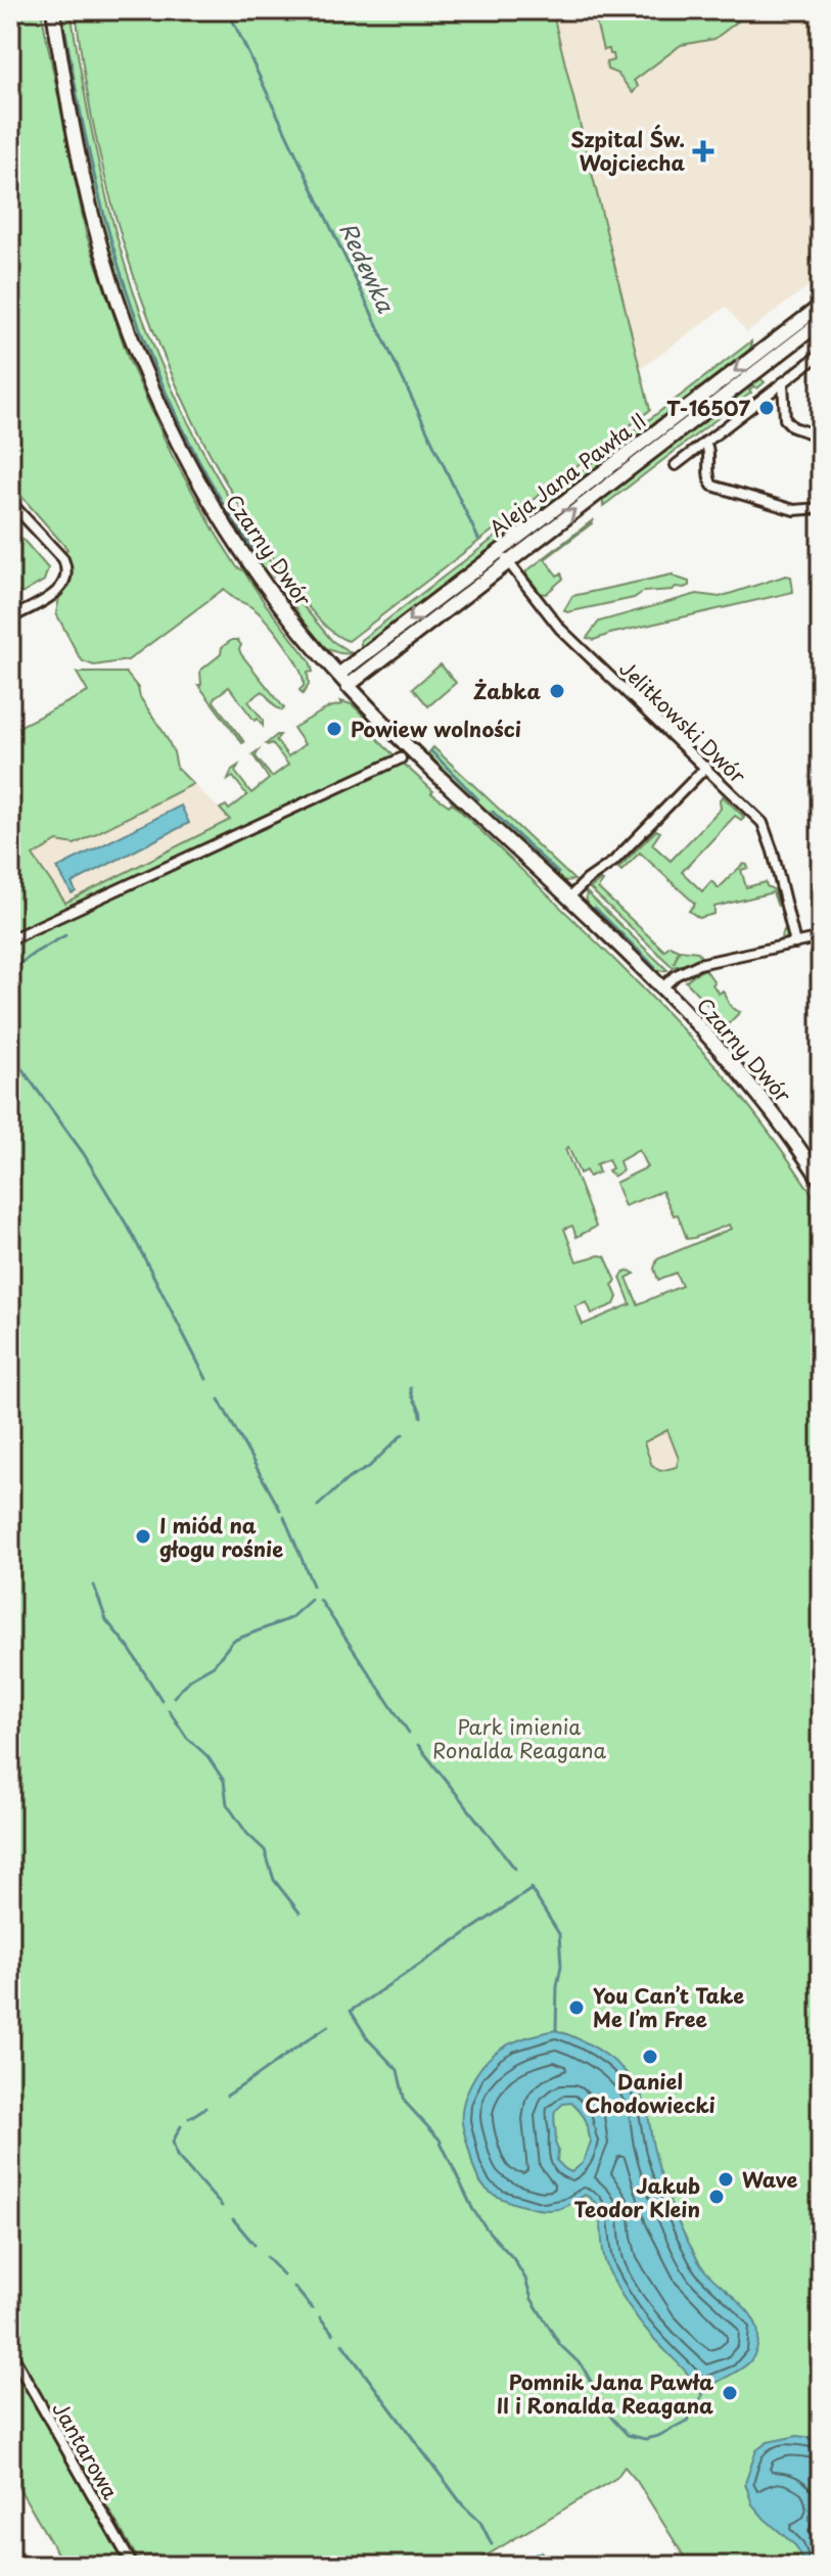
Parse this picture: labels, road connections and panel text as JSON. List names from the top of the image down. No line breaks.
{"streets":{"main road":["Aleja Jana Pawła II","Czarny Dwór"],"street":["Jelitkowski Dwór","Jantarowa"]},"crossings":[["Aleja Jana Pawła II","Czarny Dwór"],["Aleja Jana Pawła II","Jelitkowski Dwór"],["Czarny Dwór","Jelitkowski Dwór"]],"water":["Redewka"],"parks":["Park imienia Ronalda Reagana"],"places":{"health":["Szpital Św. Wojciecha"],"other":["T-16507","Żabka","Powiew wolności","I miód na głogu rośnie","You Can’t Take Me I’m Free","Daniel Chodowiecki","Wave","Jakub Teodor Klein","Pomnik Jana Pawła II i Ronalda Reagana"]}}
